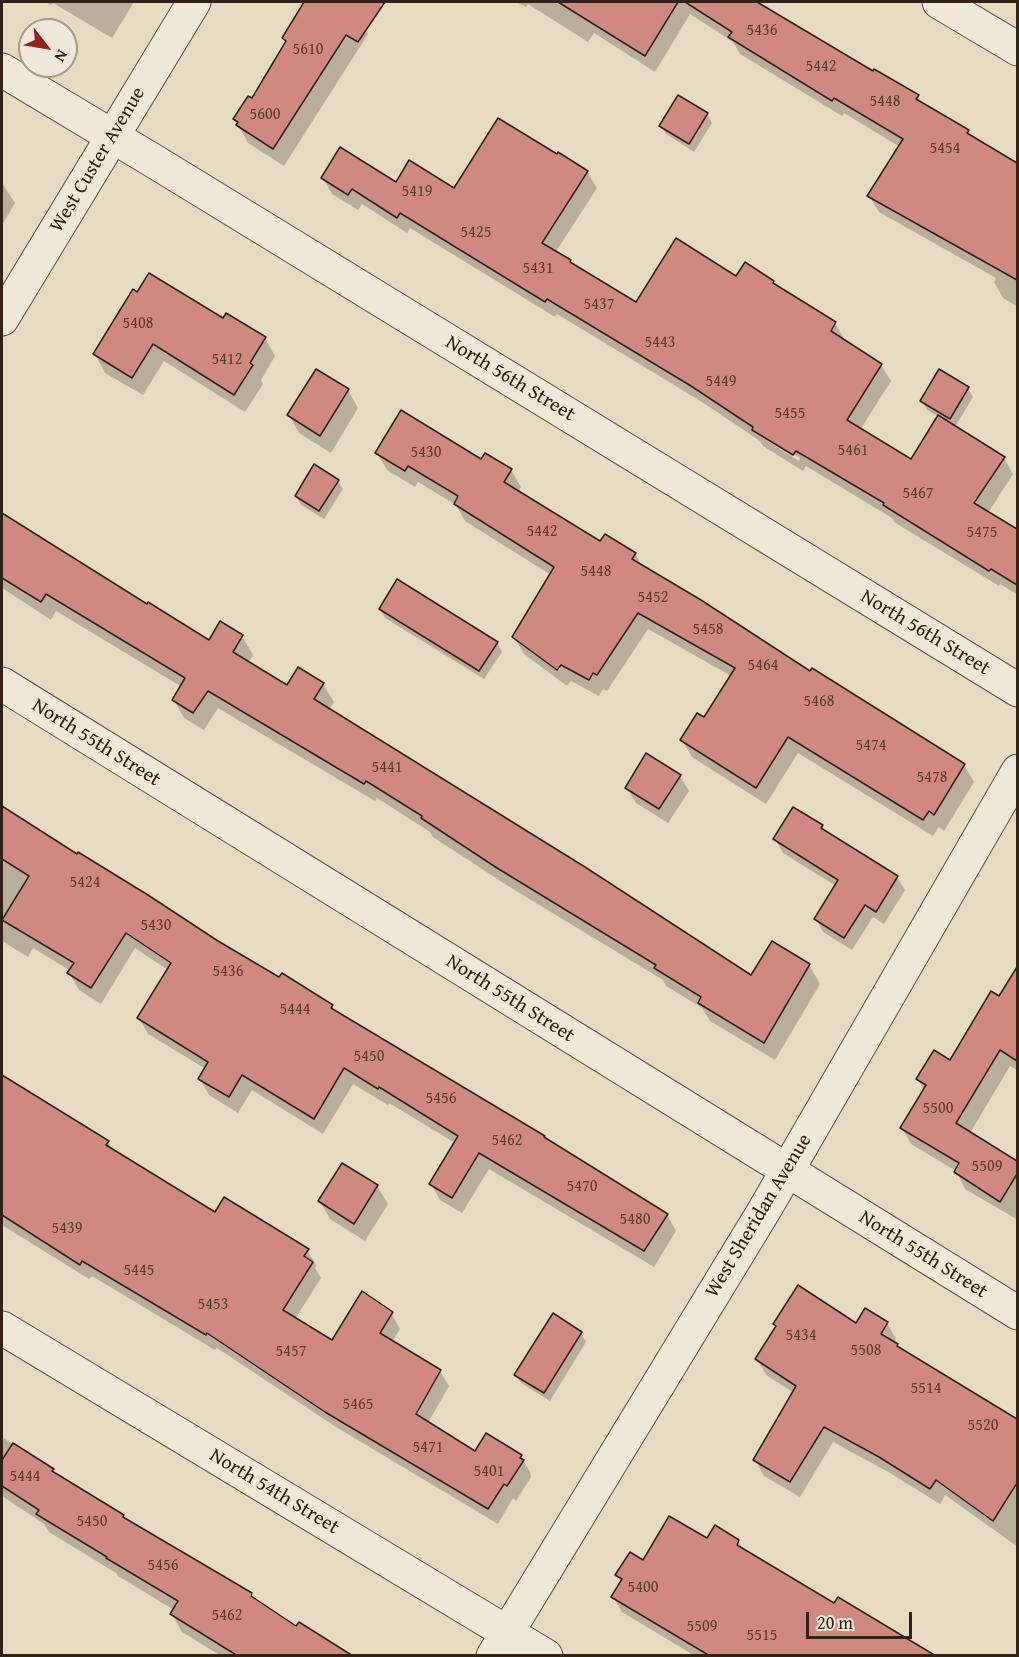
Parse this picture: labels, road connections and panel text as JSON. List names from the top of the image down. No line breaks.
{"streets":{"street":["West Custer Avenue","North 56th Street","North 55th Street","West Sheridan Avenue","North 54th Street"]},"crossings":[["West Custer Avenue","North 56th Street"],["North 55th Street","West Sheridan Avenue"],["West Sheridan Avenue","North 54th Street"]],"house_numbers":["5436","5610","5442","5448","5600","5454","5419","5425","5431","5437","5408","5443","5412","5449","5455","5461","5430","5467","5442","5475","5448","5452","5458","5464","5468","5474","5441","5478","5424","5430","5436","5444","5450","5456","5500","5462","5509","5470","5480","5439","5445","5453","5434","5508","5457","5514","5465","5520","5471","5401","5444","5450","5456","5400","5462","5509","5515"],"scale_bar":"20 m","north":"bottom right"}
